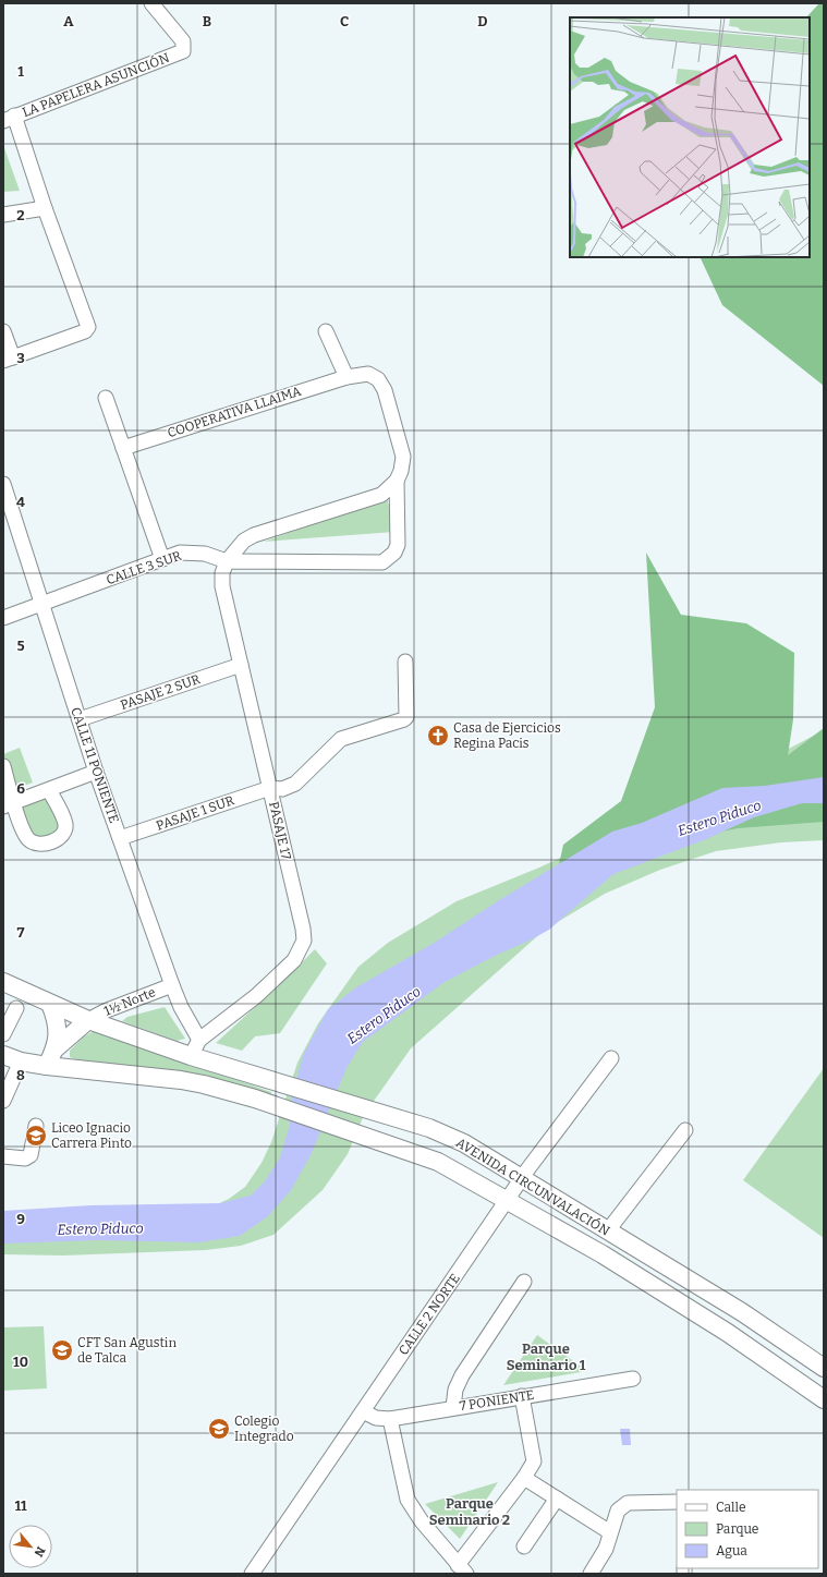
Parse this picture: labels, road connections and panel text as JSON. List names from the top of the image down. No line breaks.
{"streets":{"main road":["AVENIDA CIRCUNVALACIÓN"],"street":["LA PAPELERA ASUNCIÓN","COOPERATIVA LLAIMA","CALLE 3 SUR","PASAJE 2 SUR","CALLE 11 PONIENTE","PASAJE 1 SUR","PASAJE 17","1½ Norte","CALLE 2 NORTE","7 PONIENTE"]},"crossings":[["COOPERATIVA LLAIMA","CALLE 3 SUR"],["CALLE 3 SUR","CALLE 11 PONIENTE"],["CALLE 3 SUR","PASAJE 17"],["PASAJE 2 SUR","CALLE 11 PONIENTE"],["PASAJE 2 SUR","PASAJE 17"],["CALLE 11 PONIENTE","PASAJE 1 SUR"],["CALLE 11 PONIENTE","PASAJE 17"],["CALLE 11 PONIENTE","1½ Norte"],["PASAJE 1 SUR","PASAJE 17"],["PASAJE 17","AVENIDA CIRCUNVALACIÓN"],["1½ Norte","AVENIDA CIRCUNVALACIÓN"],["AVENIDA CIRCUNVALACIÓN","CALLE 2 NORTE"],["CALLE 2 NORTE","7 PONIENTE"]],"districts":["Parque Seminario 1","Parque Seminario 2"],"water":["Estero Piduco"],"places":{"church":["Casa de Ejercicios Regina Pacis"],"school or university":["Liceo Ignacio Carrera Pinto","CFT San Agustin de Talca","Colegio Integrado"]},"legend":["Calle","Parque","Agua"],"north":"bottom right","grid":{"columns":["A","B","C","D"],"rows":["1","2","3","4","5","6","7","8","9","10","11"]}}
